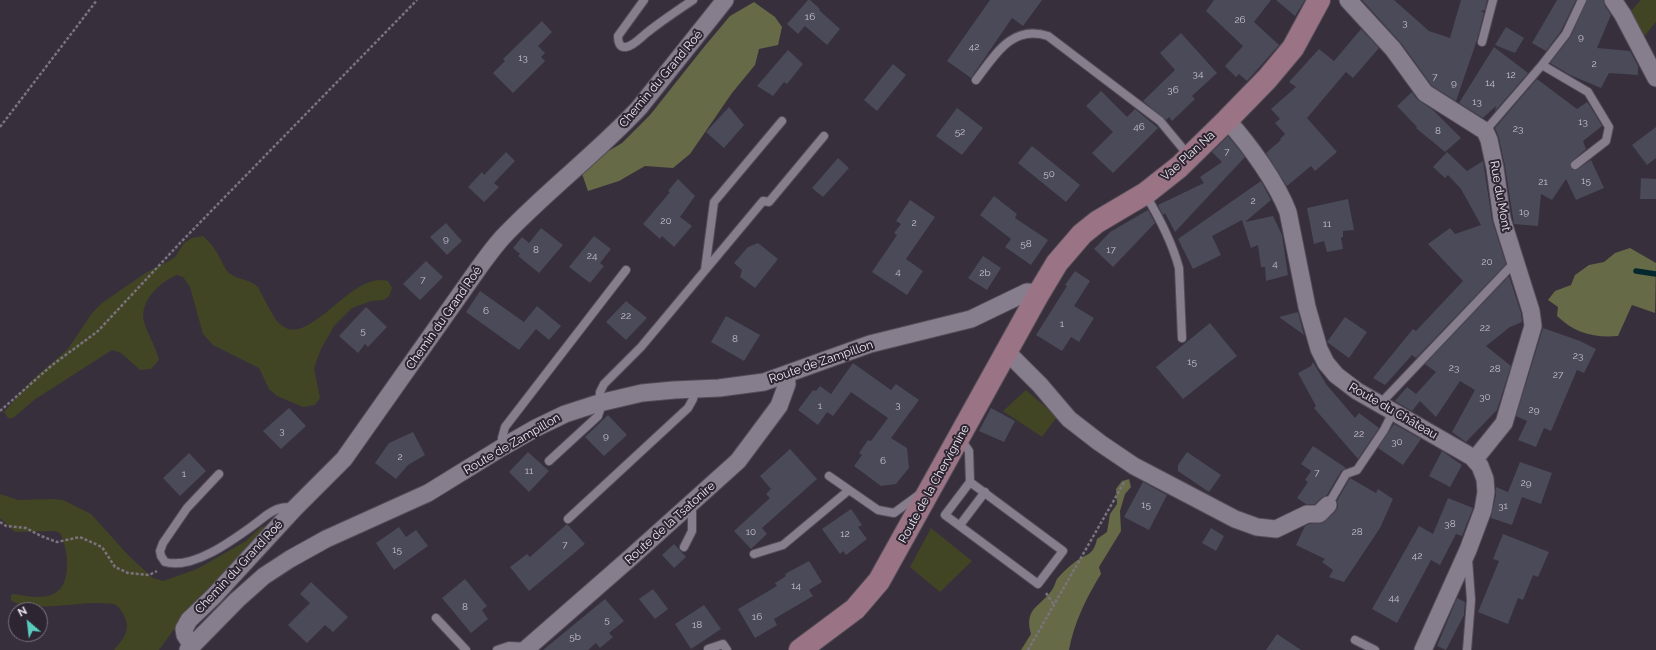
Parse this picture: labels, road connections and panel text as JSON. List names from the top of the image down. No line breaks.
{"streets":{"street":["Chemin du Grand Roé","Vae Plan Na","Rue du Mont","Route de Zampillon","Route du Château","Route de la Chervignine","Route de la Tsatonire"]},"crossings":[["Chemin du Grand Roé","Route de Zampillon"],["Vae Plan Na","Route de Zampillon"],["Vae Plan Na","Route du Château"],["Vae Plan Na","Route de la Chervignine"],["Rue du Mont","Route du Château"],["Route de Zampillon","Route de la Chervignine"],["Route de Zampillon","Route de la Tsatonire"]],"house_numbers":["16","26","3","9","42","13","2","34","12","7","9","14","36","13","13","46","23","8","52","7","50","15","21","2","19","20","2","11","9","58","8","17","24","20","4","4","2b","7","6","22","1","22","5","8","23","15","23","28","27","30","3","1","29","3","22","9","30","2","6","11","7","1","29","15","31","38","10","28","12","7","15","42","14","44","8","16","5","18","5b"],"north":"top left"}
